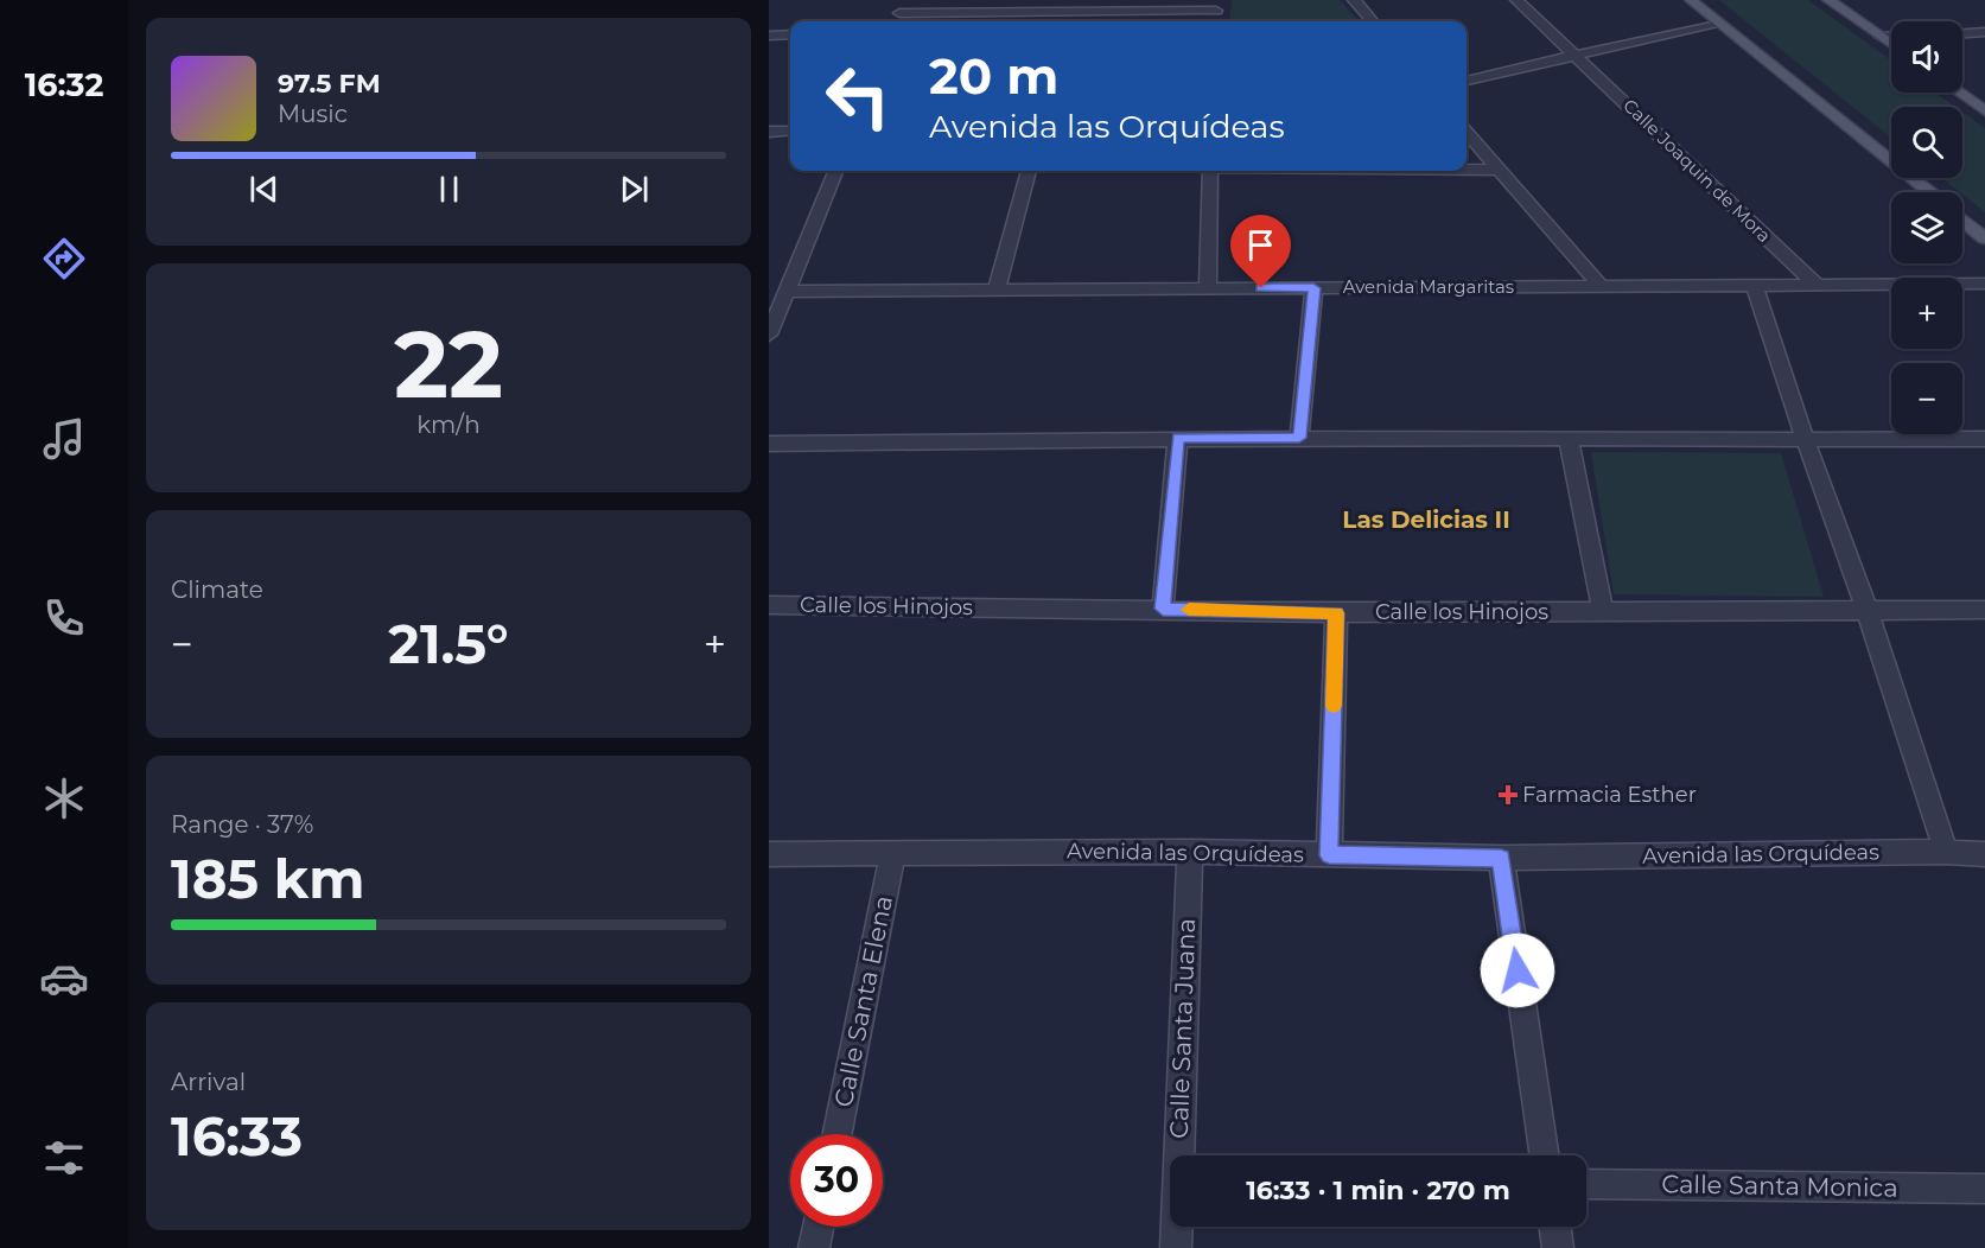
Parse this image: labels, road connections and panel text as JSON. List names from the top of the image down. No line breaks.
{"streets":{"street":["Calle Joaquin de Mora","Avenida Margaritas","Calle los Hinojos","Avenida las Orquídeas","Calle Santa Elena","Calle Santa Juana","Calle Santa Monica"]},"crossings":[["Calle Joaquin de Mora","Avenida Margaritas"],["Avenida las Orquídeas","Calle Santa Elena"],["Avenida las Orquídeas","Calle Santa Juana"]],"districts":["Las Delicias II"],"places":{"health":["Farmacia Esther"]},"page":{"tabs":"16:32","map_buttons":["+","−"],"turn":["20 m","Avenida las Orquídeas"],"song":["97.5 FM","Music"],"tile":[["22","km/h"],"Climate",["Range · 37%","185 km"],["Arrival","16:33"]],"heat":["−","21.5°","+"],"limit":"30","trip":"16:33 · 1 min · 270 m"}}
